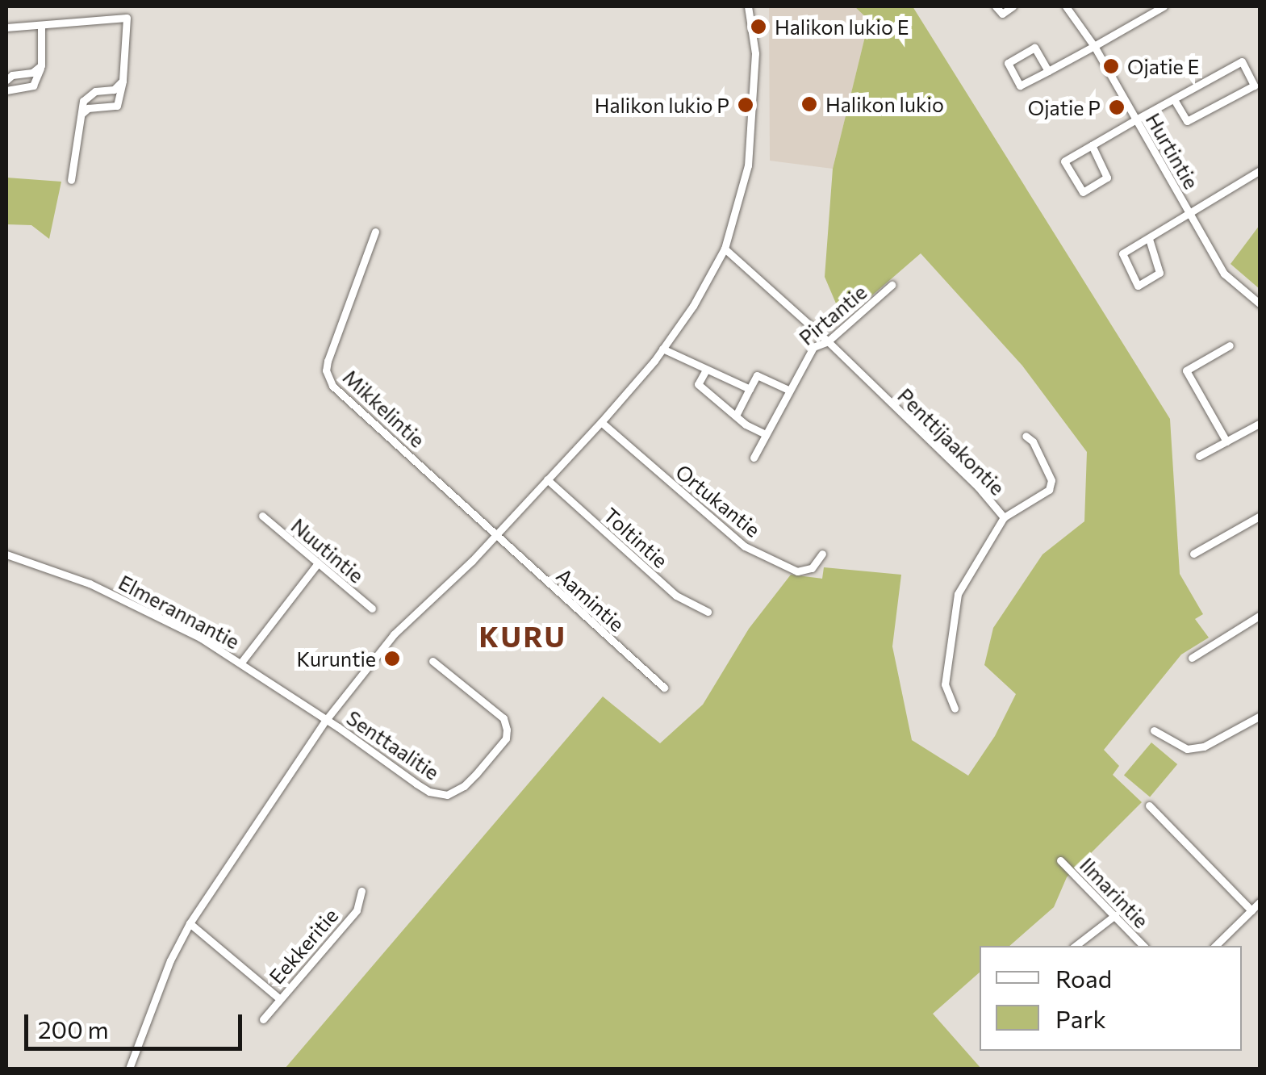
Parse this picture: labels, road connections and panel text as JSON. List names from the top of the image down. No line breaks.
{"streets":{"street":["Hurtintie","Pirtantie","Mikkelintie","Penttijaakontie","Ortukantie","Toltintie","Nuutintie","Aamintie","Elmerannantie","Senttaalitie","Ilmarintie","Eekkeritie"]},"crossings":[["Pirtantie","Penttijaakontie"],["Mikkelintie","Aamintie"],["Elmerannantie","Senttaalitie"]],"districts":["KURU"],"places":["Halikon lukio E","Ojatie E","Halikon lukio","Halikon lukio P","Ojatie P","Kuruntie"],"legend":["Road","Park"],"scale_bar":"200 m"}
